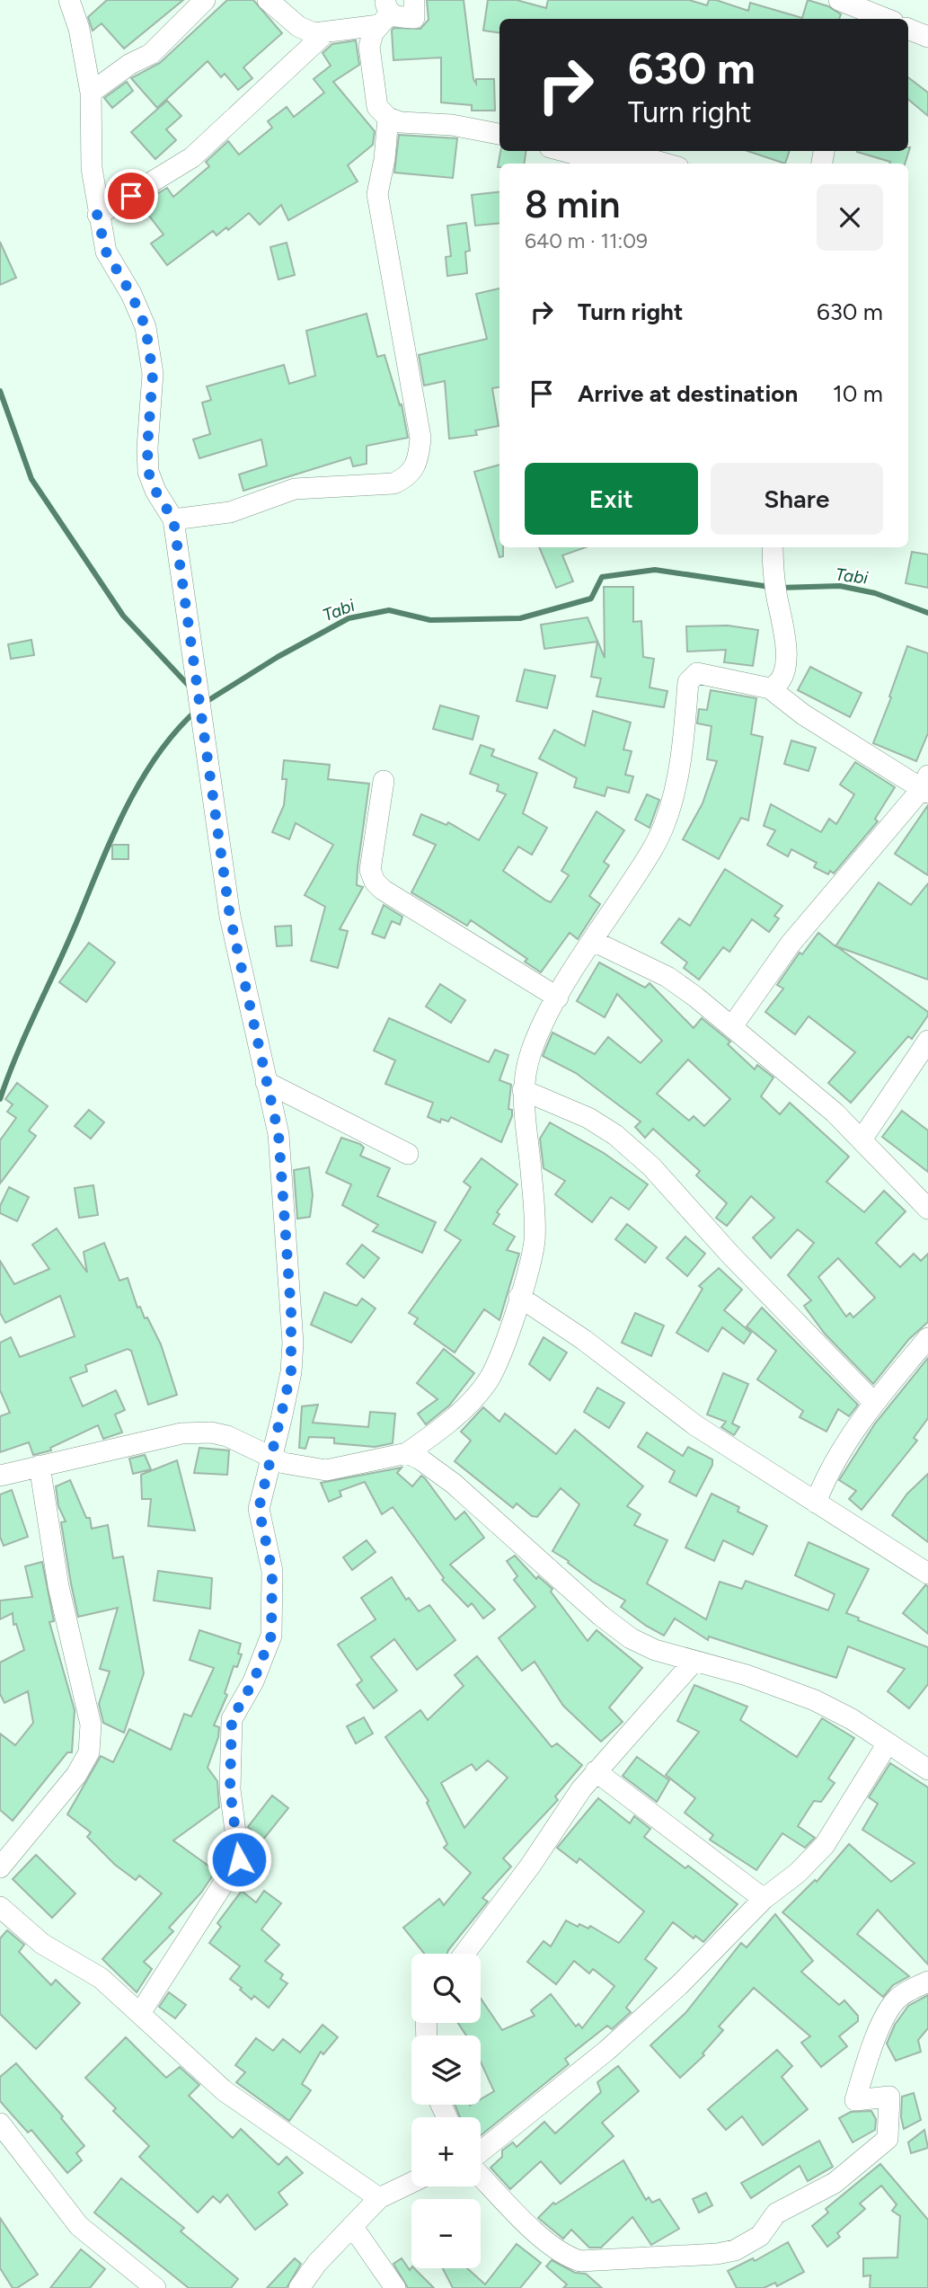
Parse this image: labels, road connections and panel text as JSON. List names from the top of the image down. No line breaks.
{"water":["Tabi"],"page":{"turn":["630 m","Turn right"],"heading":["8 min","640 m · 11:09"],"list":[{"name":"Turn right","value":"630 m"},{"name":"Arrive at destination","value":"10 m"}],"buttons":["Exit","Share"],"map_buttons":["+","−"]}}
